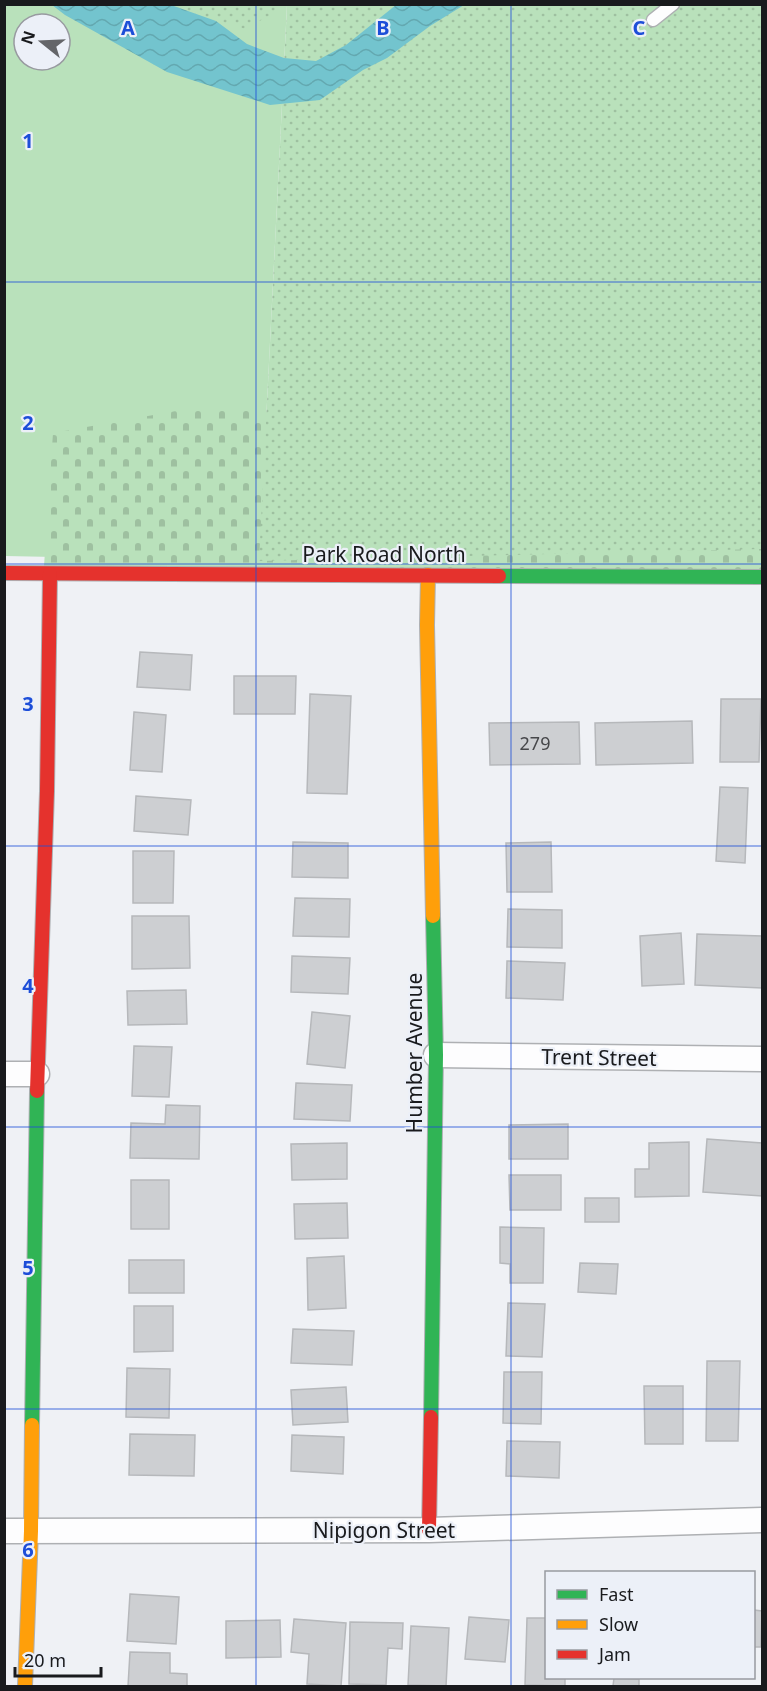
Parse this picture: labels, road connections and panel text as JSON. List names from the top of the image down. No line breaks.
{"streets":{"street":["Park Road North","Humber Avenue","Trent Street","Nipigon Street"]},"crossings":[["Park Road North","Humber Avenue"],["Humber Avenue","Trent Street"],["Humber Avenue","Nipigon Street"]],"house_numbers":["279"],"legend":["Fast","Slow","Jam"],"scale_bar":"20 m","north":"left","grid":{"columns":["A","B","C"],"rows":["1","2","3","4","5","6"]}}
